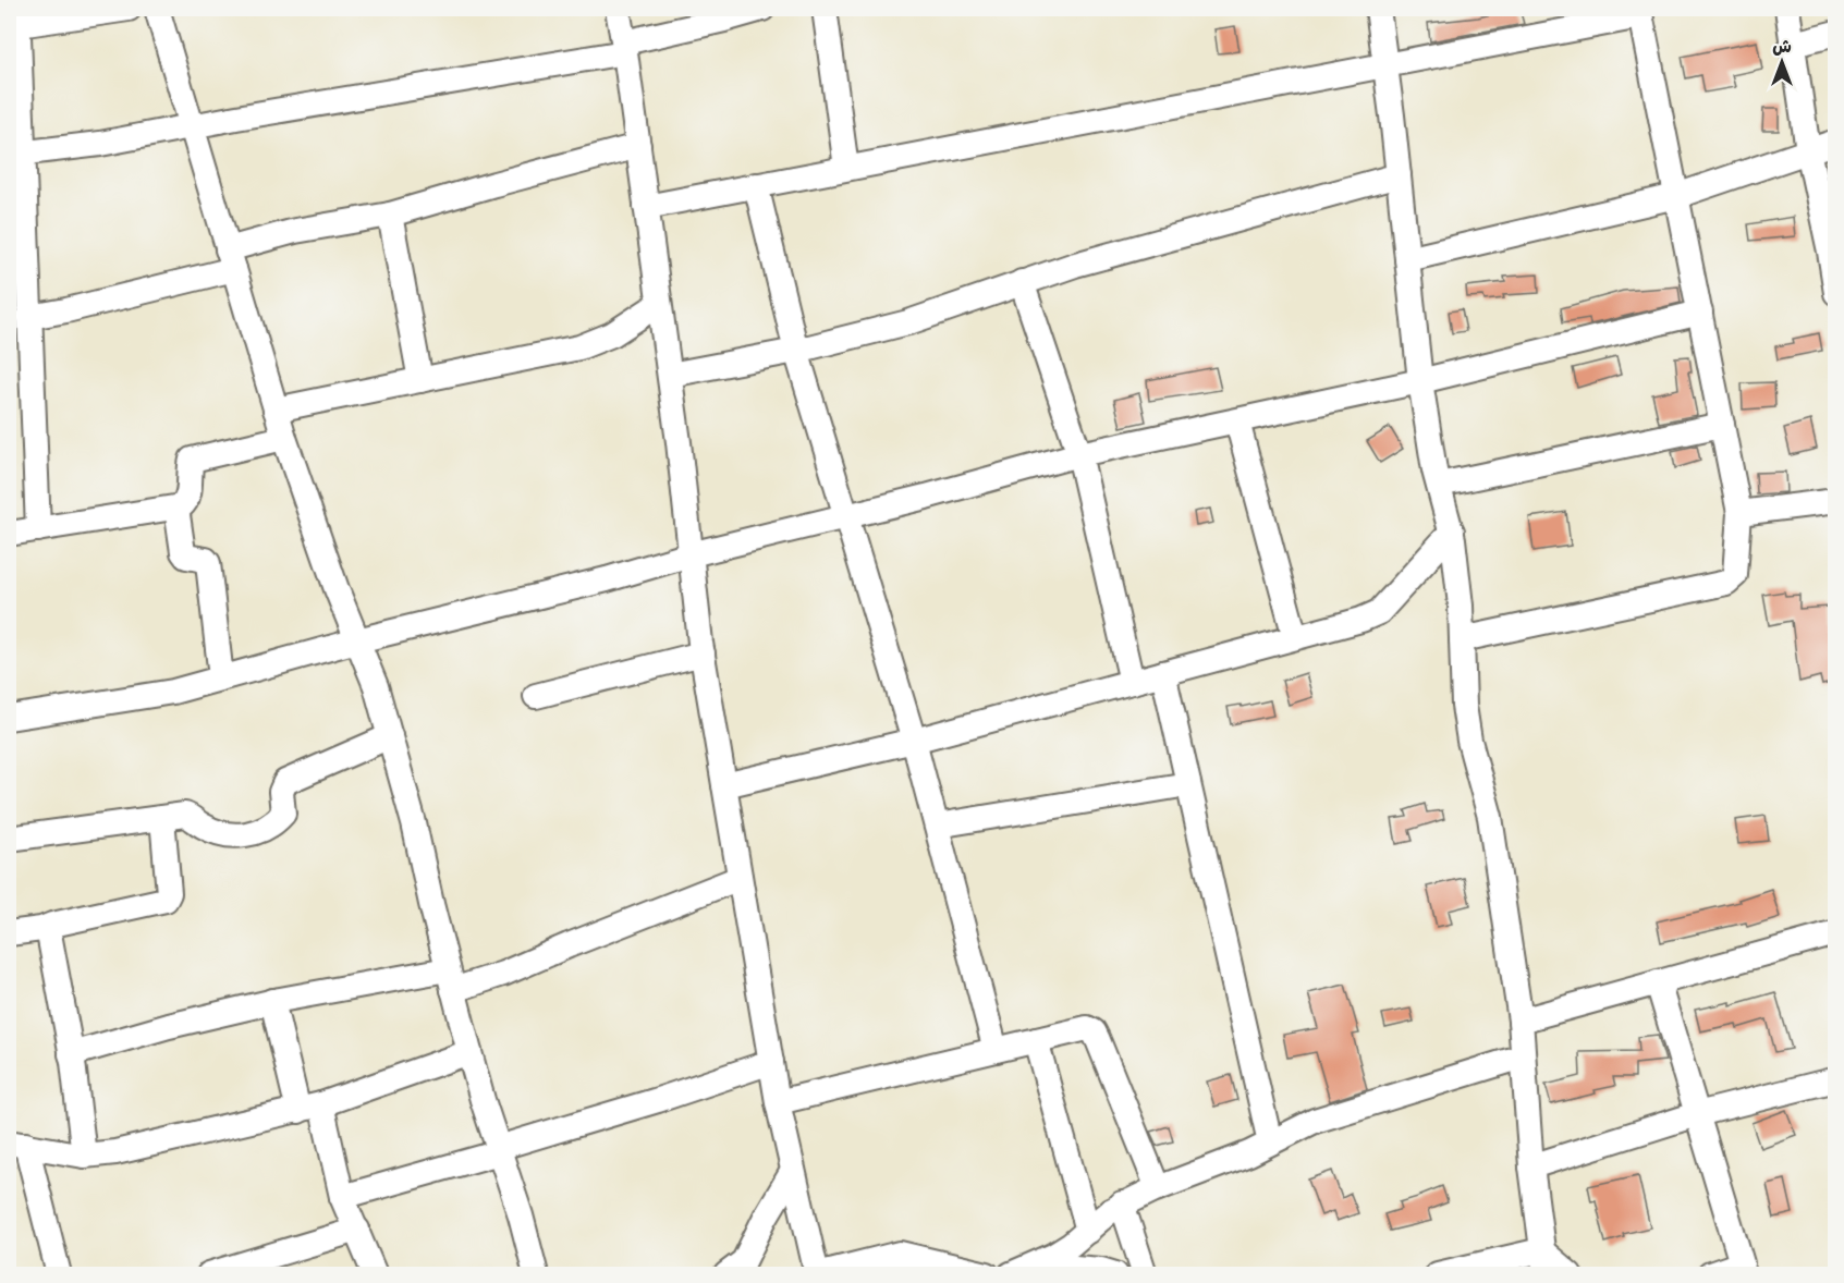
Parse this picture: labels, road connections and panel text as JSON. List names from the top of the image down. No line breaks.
{"north":"top"}
